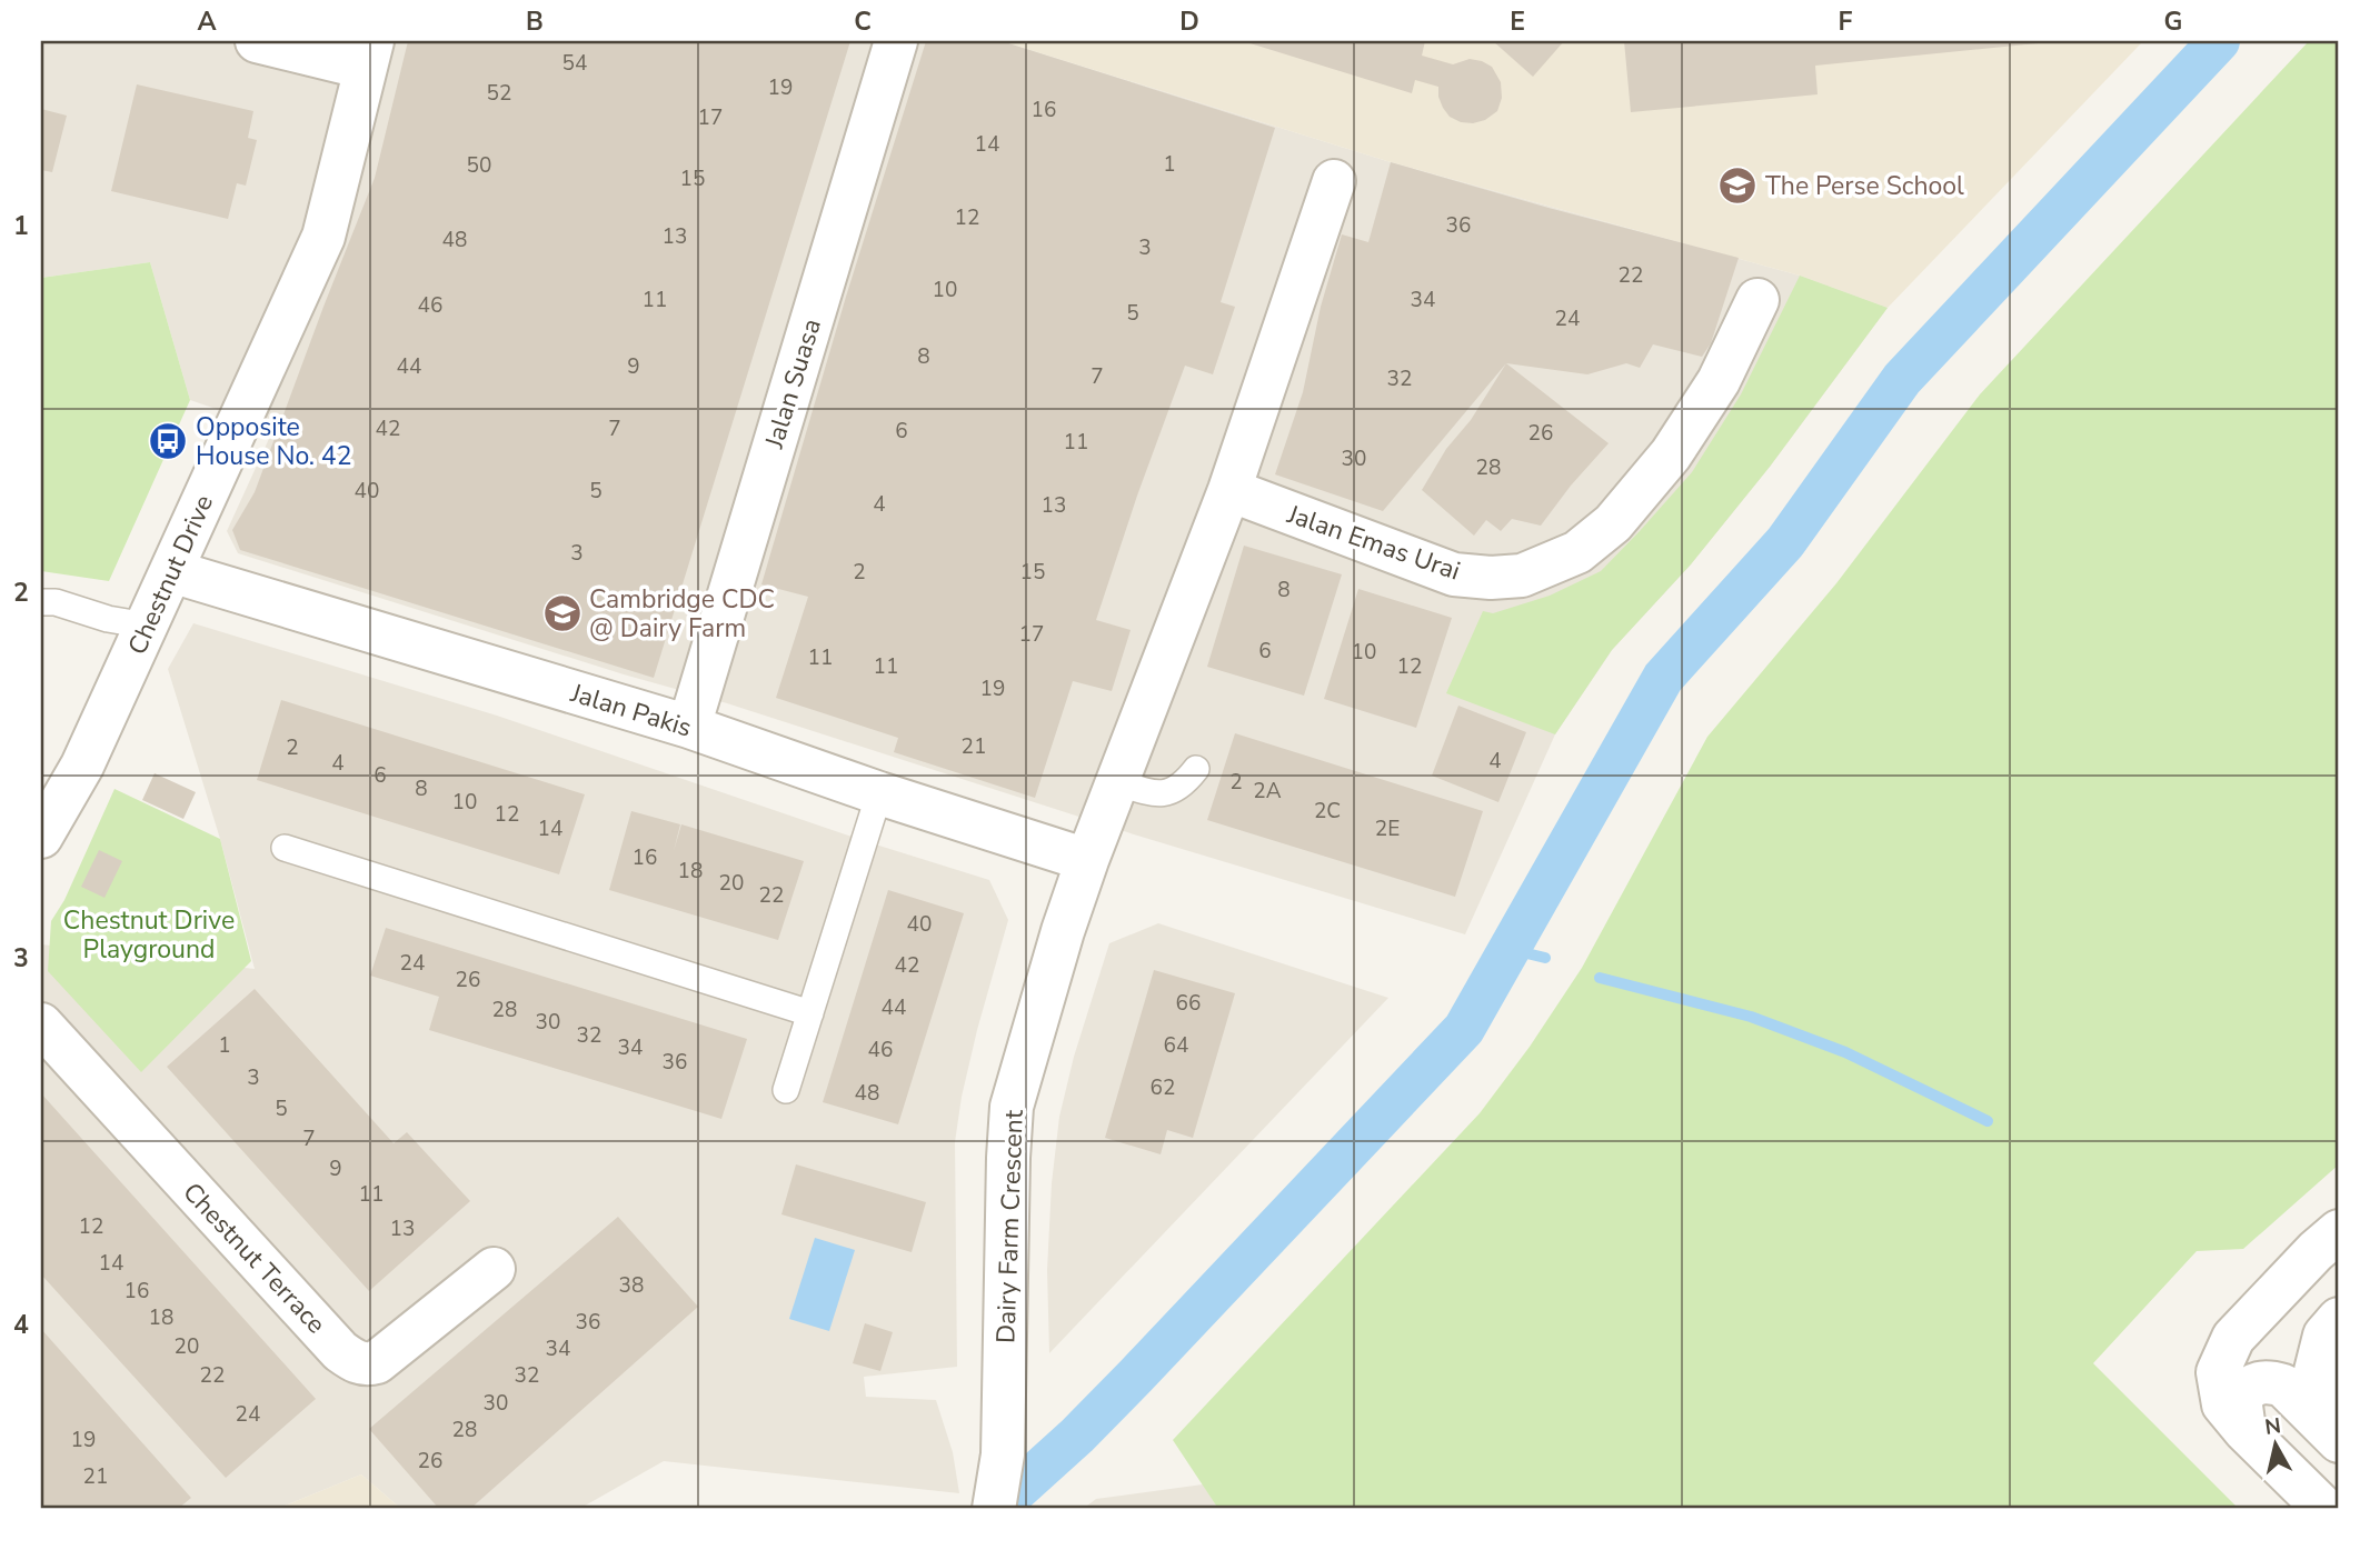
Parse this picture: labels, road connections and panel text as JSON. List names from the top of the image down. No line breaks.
{"streets":{"street":["Jalan Suasa","Jalan Emas Urai","Chestnut Drive","Jalan Pakis","Dairy Farm Crescent","Chestnut Terrace"]},"crossings":[["Jalan Suasa","Jalan Pakis"],["Chestnut Drive","Jalan Pakis"],["Jalan Pakis","Dairy Farm Crescent"]],"parks":["Chestnut Drive Playground"],"places":{"school or university":["The Perse School","Cambridge CDC @ Dairy Farm"],"bus stop":["Opposite House No. 42"]},"house_numbers":["54","19","52","16","17","14","1","50","15","12","36","13","48","3","22","10","11","34","46","5","24","8","44","9","7","32","42","7","6","26","11","30","28","40","5","4","13","3","2","15","8","17","6","10","11","11","12","19","21","2","4","4","6","2","8","2A","10","2C","12","14","2E","16","18","20","22","40","24","42","26","66","44","28","30","32","1","64","34","46","36","3","62","48","5","7","9","11","12","13","14","38","16","18","36","20","34","22","32","30","24","28","19","26","21"],"north":"top","grid":{"columns":["A","B","C","D","E","F","G"],"rows":["1","2","3","4"]}}
